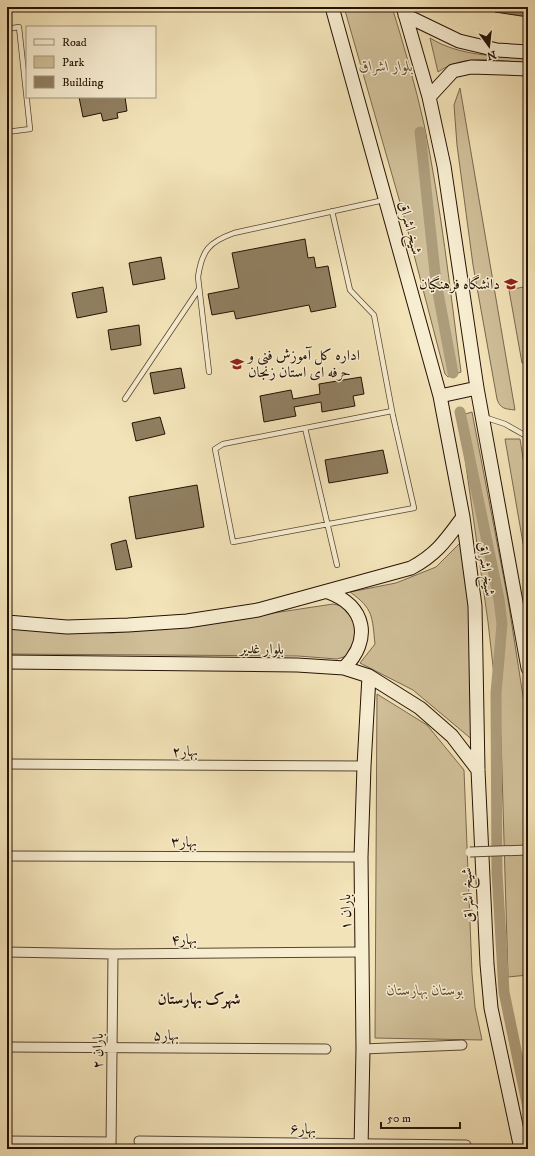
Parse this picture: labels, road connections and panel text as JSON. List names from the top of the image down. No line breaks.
{"streets":{"main road":["شیخ اشراق","بلوار غدیر","باران ۱"],"street":["بهار۲","بهار۳","بهار۴","بهار۵","باران ۲","بهار۶"]},"crossings":[["شیخ اشراق","بلوار غدیر"],["بلوار غدیر","باران ۱"],["بهار۲","باران ۱"],["بهار۳","باران ۱"],["باران ۱","بهار۴"],["باران ۱","بهار۶"],["بهار۴","باران ۲"],["بهار۵","باران ۲"]],"districts":["شهرک بهارستان"],"parks":["بلوار اشراق","بوستان بهارستان"],"places":{"school or university":["دانشگاه فرهنگیان","اداره کل آموزش فنی و حرفه ای استان زنجان"]},"legend":["Road","Park","Building"],"scale_bar":"50 m","north":"bottom"}
